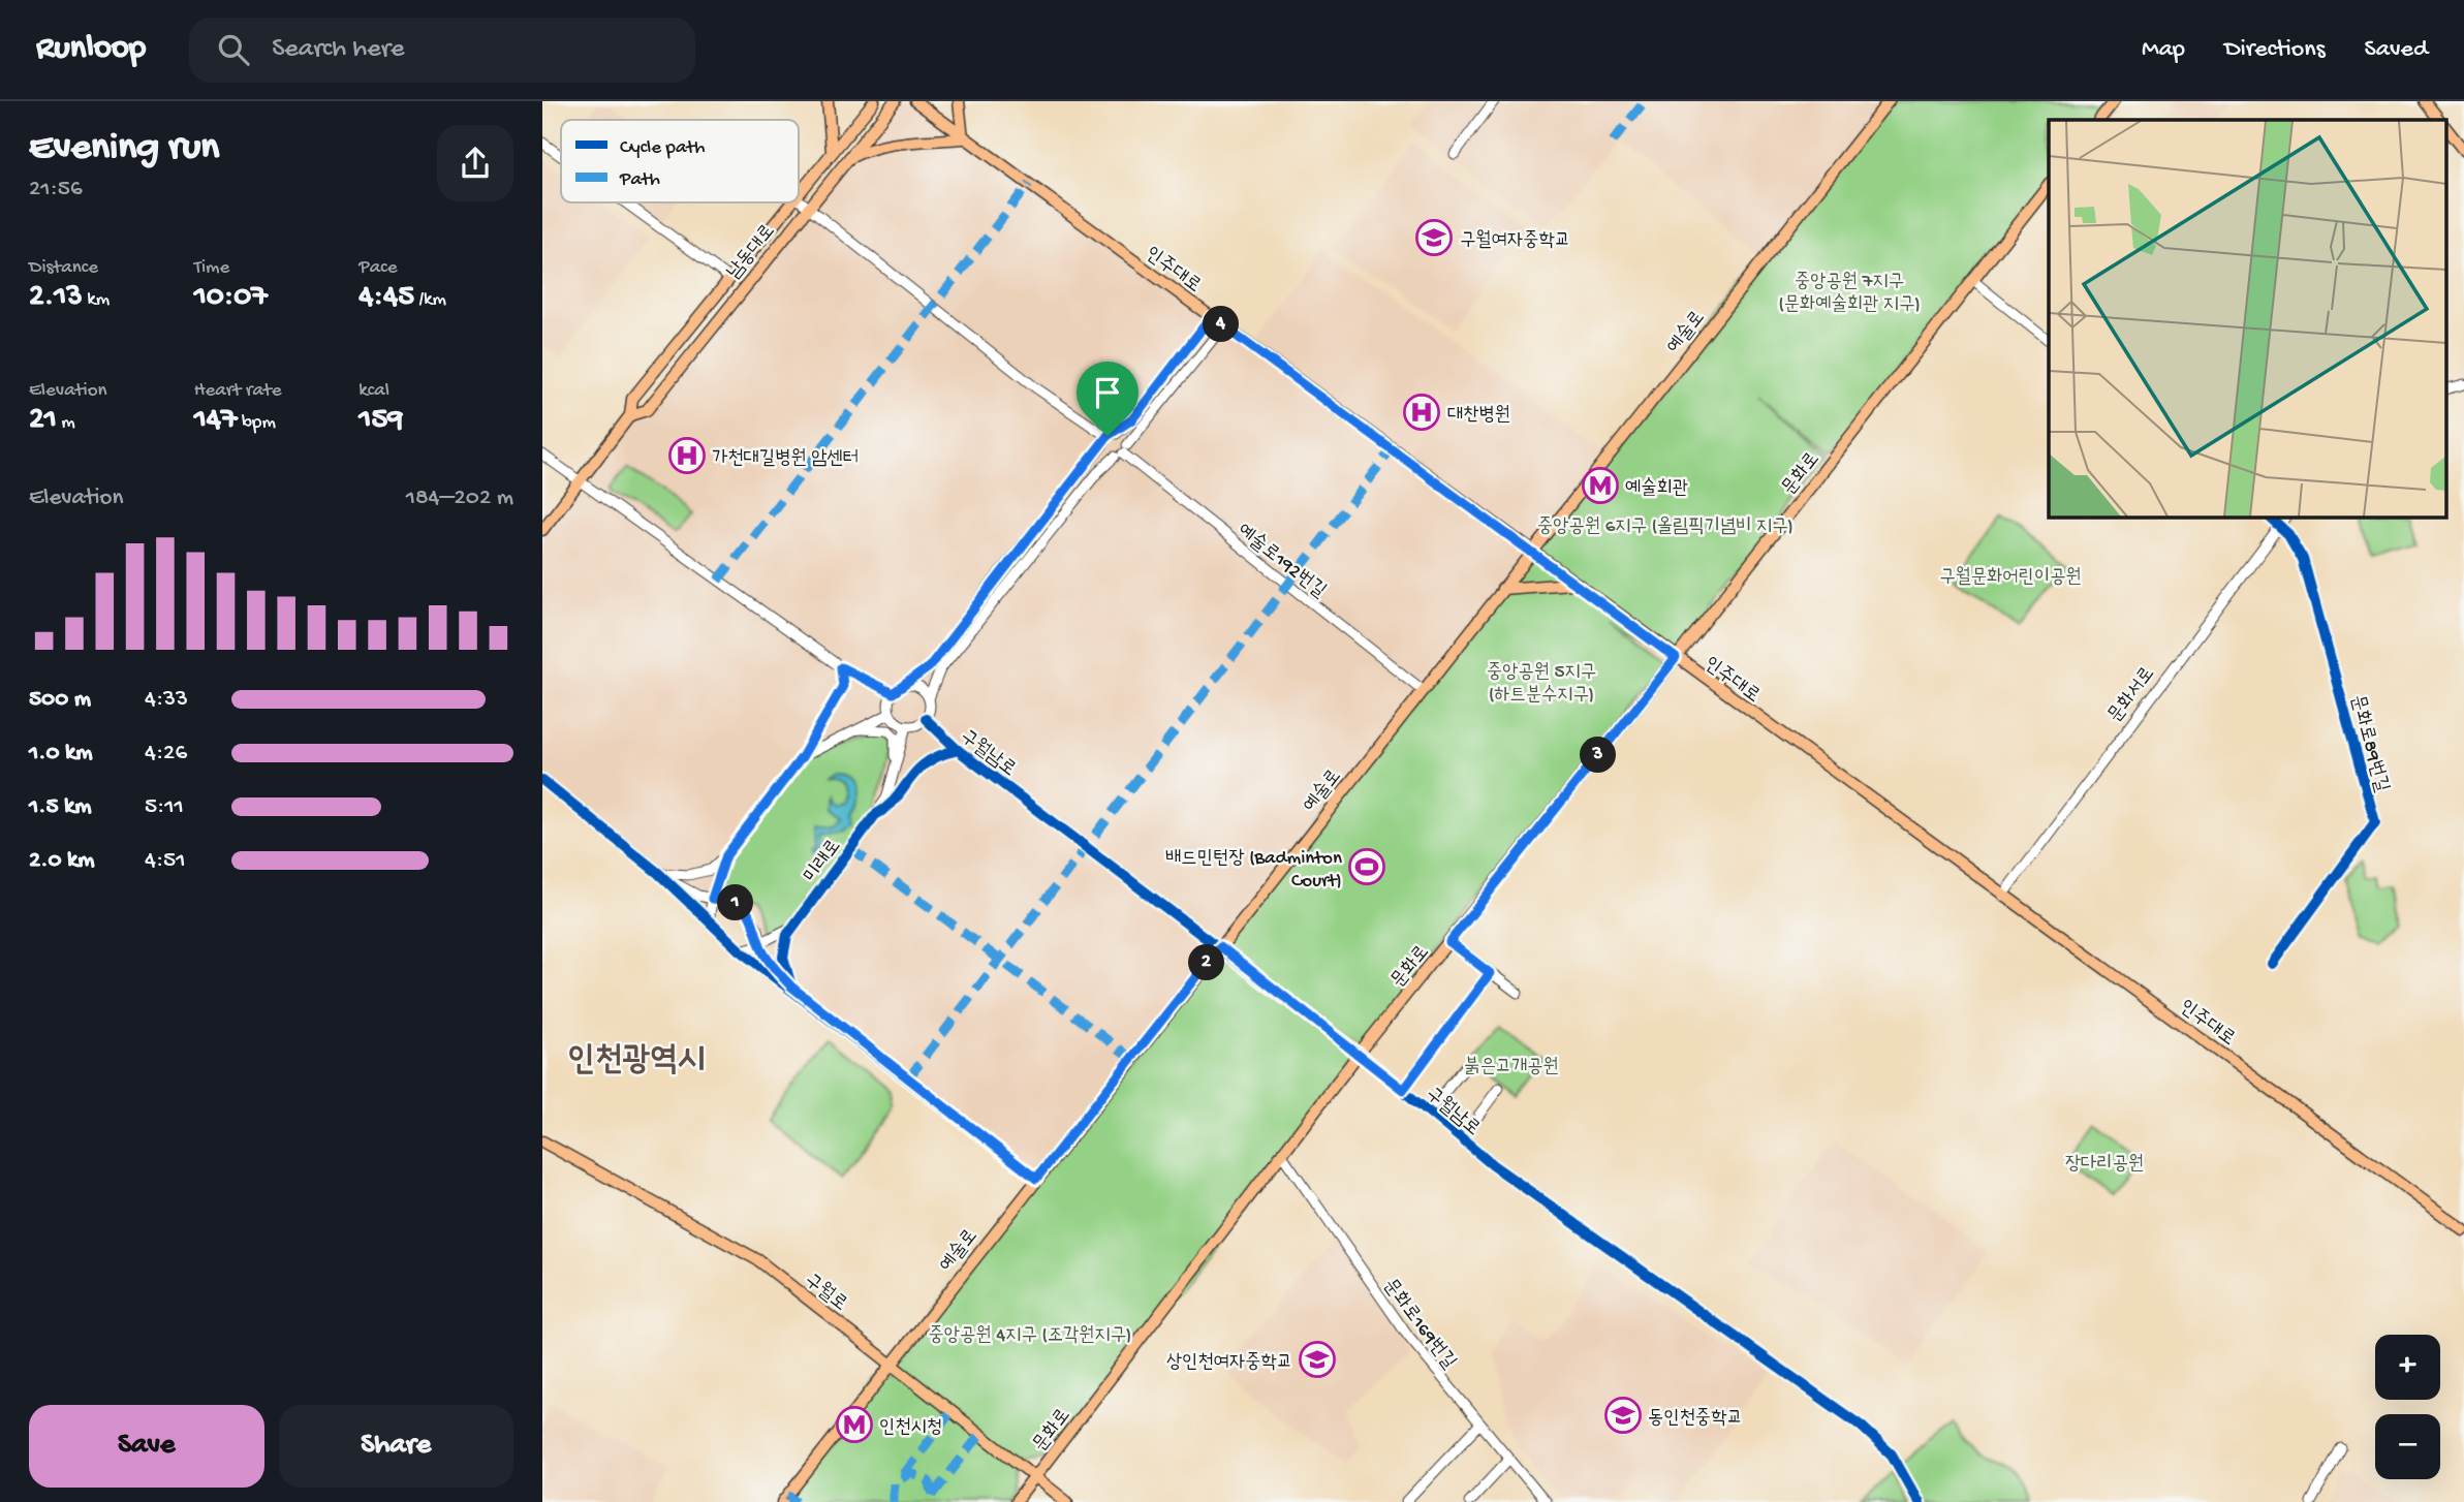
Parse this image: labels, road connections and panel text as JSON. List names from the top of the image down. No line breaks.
{"streets":{"main road":["남동대로","인주대로","예술로","문화로","구월로"],"street":["예술로192번길","문화서로","문화로89번길","구월남로","미래로","문화로169번길"]},"crossings":[["인주대로","예술로"],["인주대로","문화로"],["인주대로","문화서로"],["예술로","예술로192번길"],["예술로","구월남로"],["예술로","구월로"],["문화로","구월남로"],["문화로","구월로"],["문화로","문화로169번길"],["문화서로","문화로89번길"],["구월남로","미래로"]],"districts":["인천광역시"],"parks":["중앙공원 7지구 (문화예술회관 지구)","중앙공원 6지구 (올림픽기념비 지구)","구월문화어린이공원","중앙공원 5지구 (하트분수지구)","붉은고개공원","장다리공원","중앙공원 4지구 (조각원지구)"],"places":{"school or university":["구월여자중학교","상인천여자중학교","동인천중학교"],"hospital":["대찬병원","가천대길병원 암센터"],"metro station":["예술회관","인천시청"],"sports":["배드민턴장 (Badminton Court)"]},"legend":["Cycle path","Path"],"page":{"header":"Runloop","search":"Search here","nav":["Map","Directions","Saved"],"heading":["Evening run","21:56"],"stats":[["Distance","2.13 km"],["Time","10:07"],["Pace","4:45 /km"],["Elevation","21 m"],["Heart rate","147 bpm"],["kcal","159"]],"pins":["4","3","1","2"],"chart":["Elevation","184–202 m"],"list":[{"name":"500 m","note":"4:33"},{"name":"1.0 km","note":"4:26"},{"name":"1.5 km","note":"5:11"},{"name":"2.0 km","note":"4:51"}],"map_buttons":["+","−"],"buttons":["Save","Share"]}}
